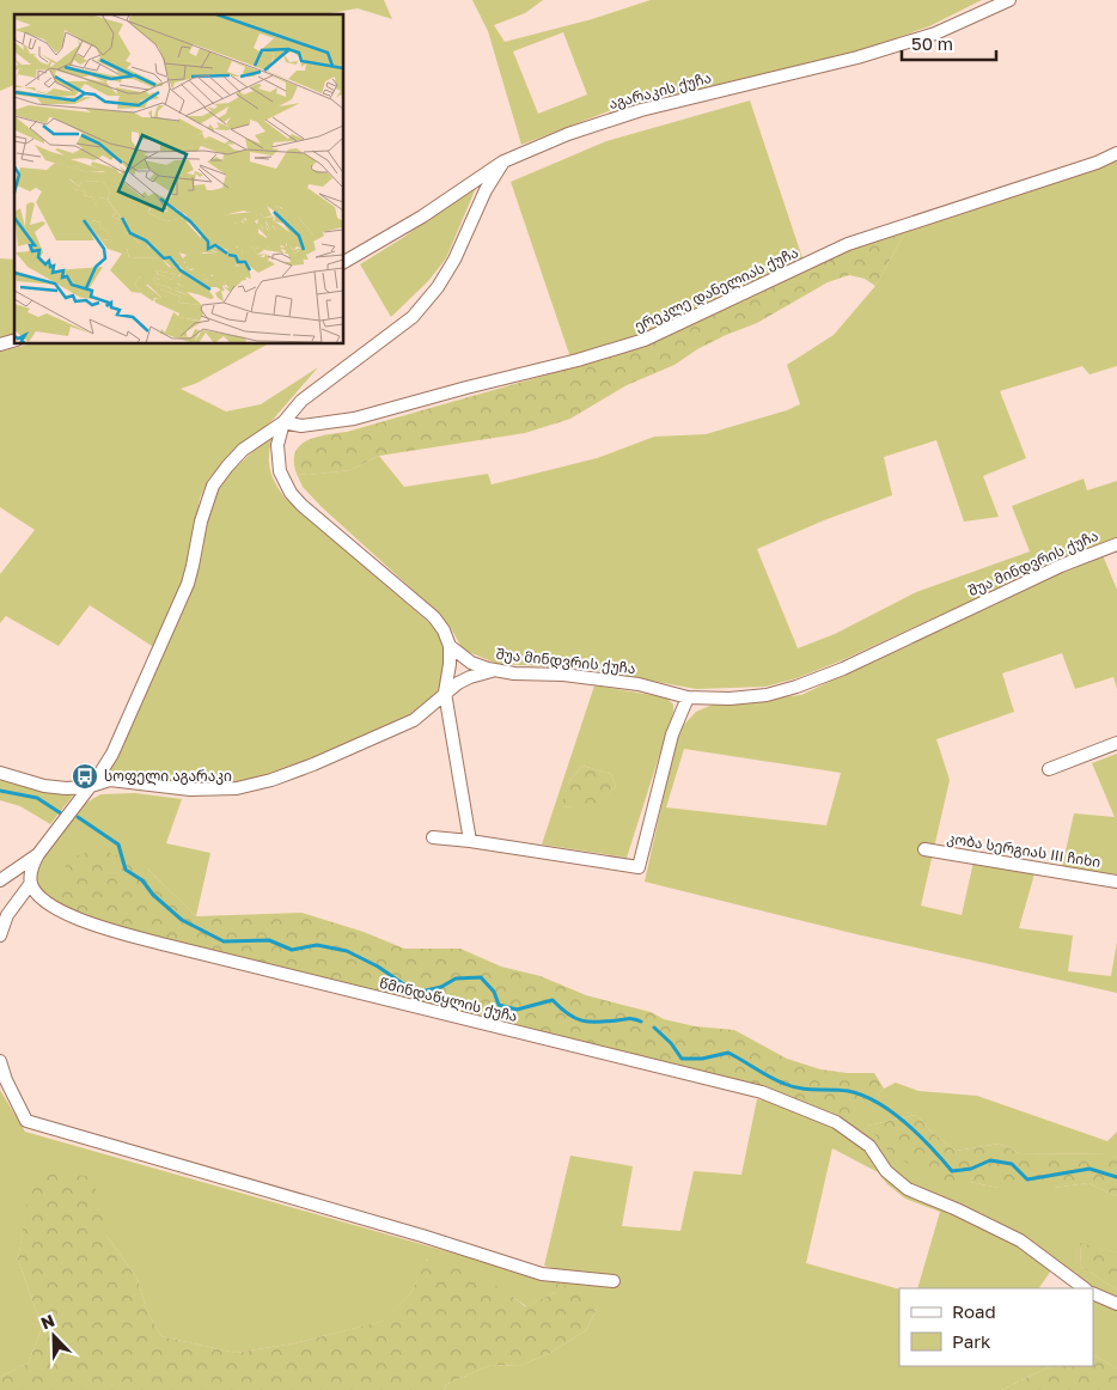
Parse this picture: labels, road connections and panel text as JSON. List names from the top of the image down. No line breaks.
{"streets":{"street":["აგარაკის ქუჩა","ერეკლე დანელიას ქუჩა","შუა მინდვრის ქუჩა","კობა სერგიას III ჩიხი","წმინდაწყლის ქუჩა"]},"crossings":[["ერეკლე დანელიას ქუჩა","შუა მინდვრის ქუჩა"]],"places":{"bus stop":["სოფელი აგარაკი"]},"legend":["Road","Park"],"scale_bar":"50 m","north":"top left"}
